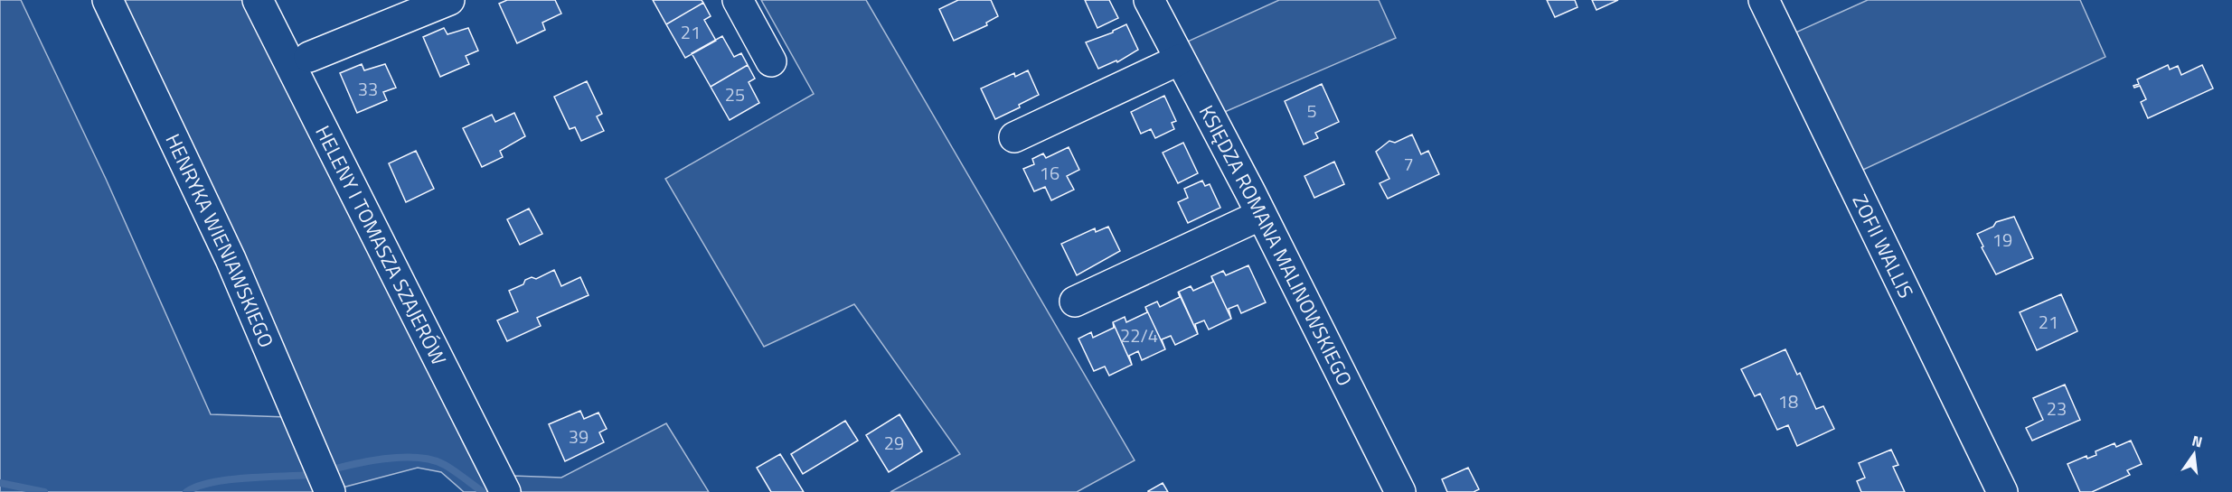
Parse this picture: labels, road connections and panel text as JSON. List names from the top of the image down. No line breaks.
{"streets":{"street":["HENRYKA WIENIAWSKIEGO","KSIĘDZA ROMANA MALINOWSKIEGO","HELENY I TOMASZA SZAJERÓW","ZOFII WALLIS"]},"house_numbers":["21","33","25","5","7","16","19","21","22/4","18","23","39","29"],"north":"top"}
